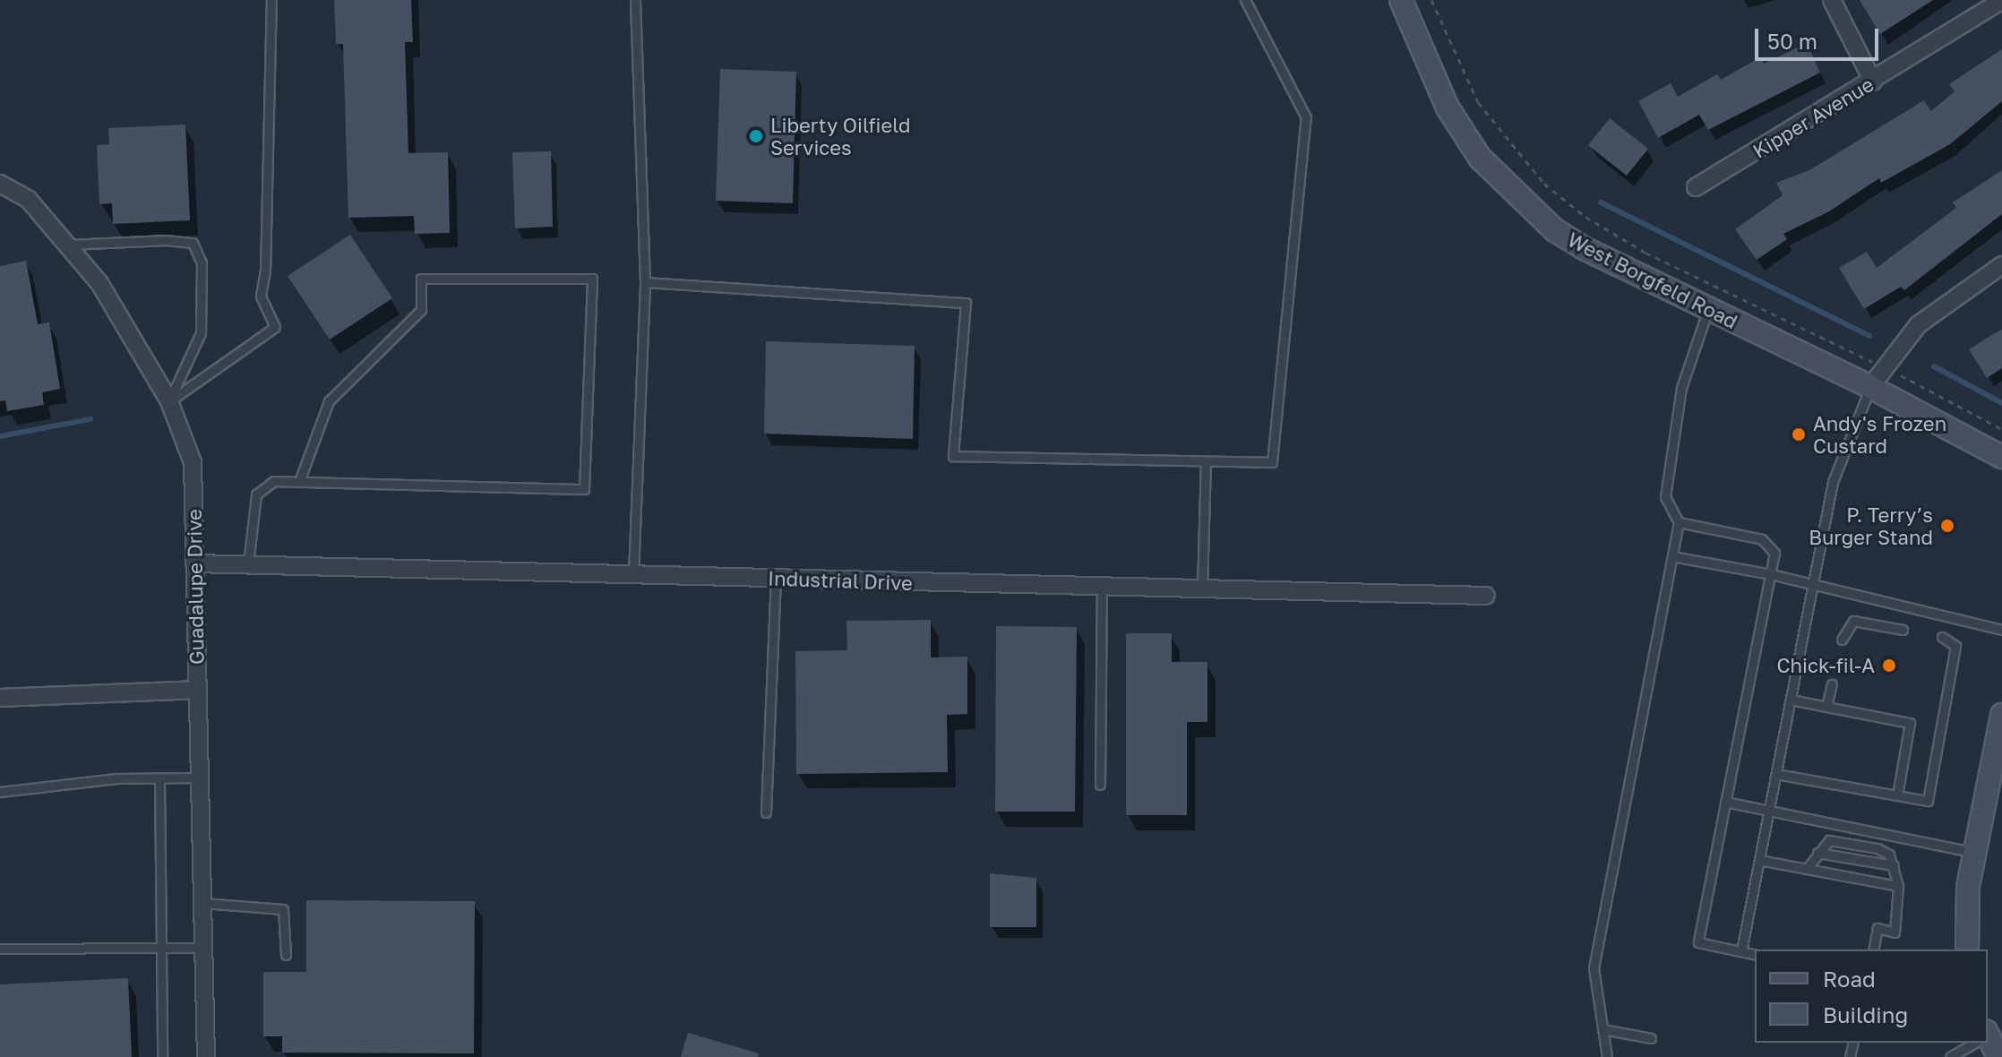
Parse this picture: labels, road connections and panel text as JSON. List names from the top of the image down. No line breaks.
{"streets":{"street":["Kipper Avenue","West Borgfeld Road","Industrial Drive","Guadalupe Drive"]},"crossings":[["Industrial Drive","Guadalupe Drive"]],"places":["Liberty Oilfield Services","Andy's Frozen Custard","P. Terry’s Burger Stand","Chick-fil-A"],"legend":["Road","Building"],"scale_bar":"50 m"}
